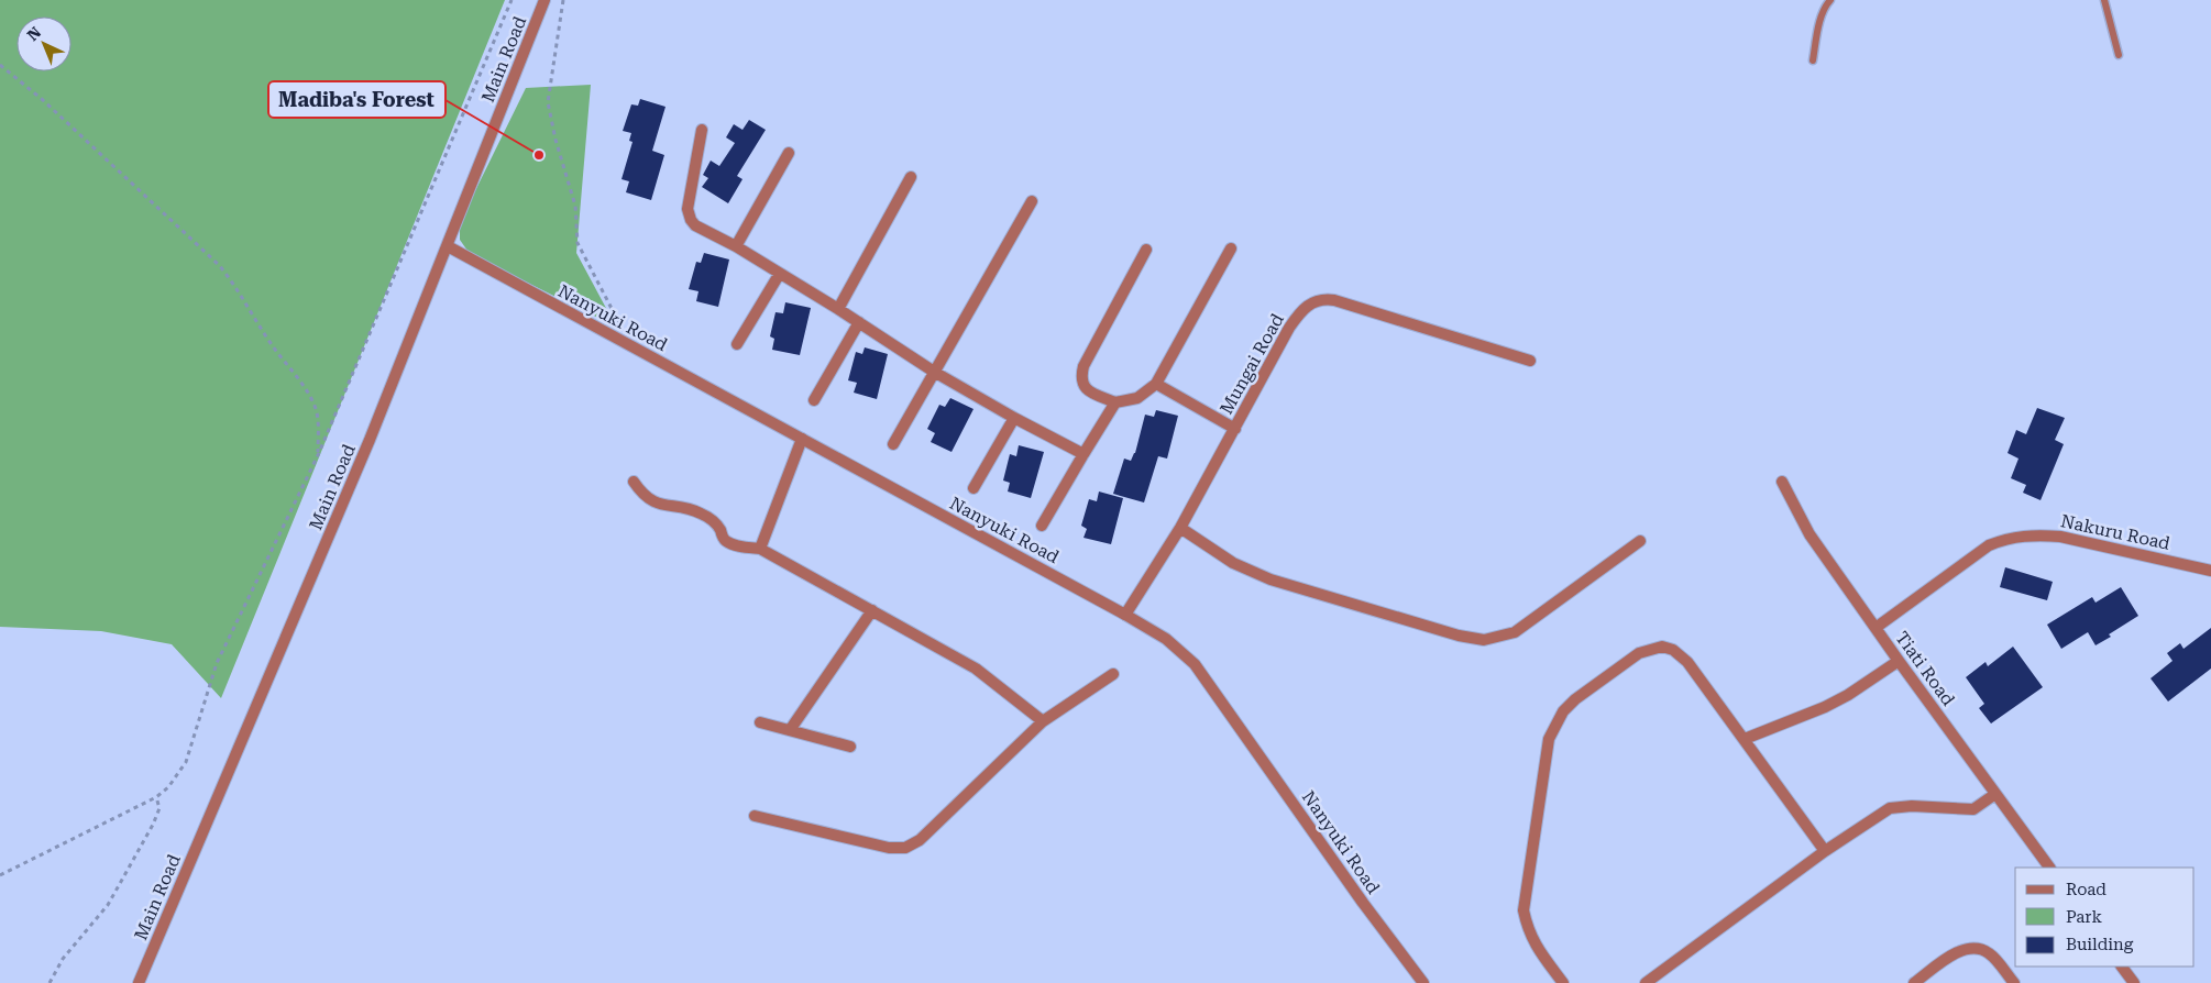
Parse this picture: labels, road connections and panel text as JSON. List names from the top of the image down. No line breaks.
{"streets":{"street":["Main Road","Nanyuki Road","Mungai Road","Nakuru Road","Tiati Road"]},"crossings":[["Main Road","Nanyuki Road"],["Nanyuki Road","Mungai Road"],["Nakuru Road","Tiati Road"]],"places":["Madiba's Forest"],"legend":["Road","Park","Building"],"north":"top left"}
